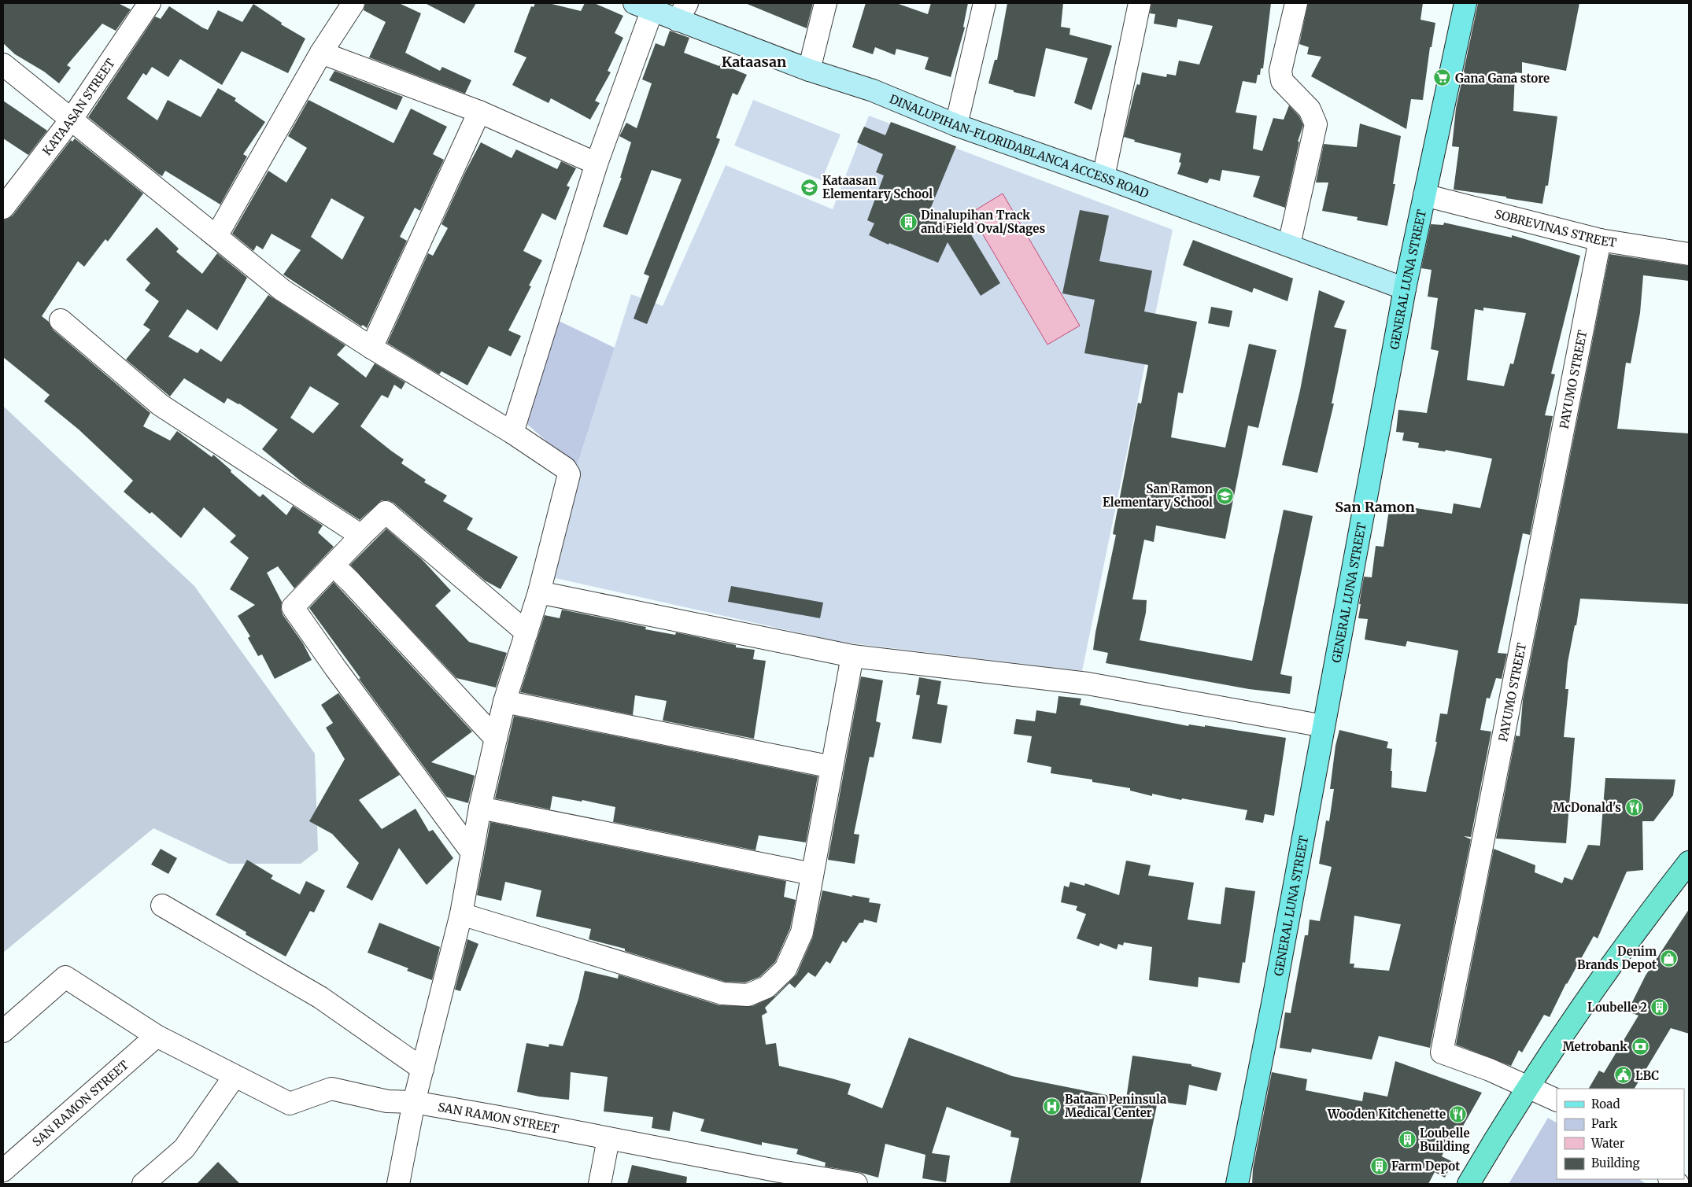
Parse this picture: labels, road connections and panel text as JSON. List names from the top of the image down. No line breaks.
{"streets":{"main road":["DINALUPIHAN-FLORIDABLANCA ACCESS ROAD","GENERAL LUNA STREET"],"street":["KATAASAN STREET","SOBREVINAS STREET","PAYUMO STREET","SAN RAMON STREET"]},"crossings":[["DINALUPIHAN-FLORIDABLANCA ACCESS ROAD","GENERAL LUNA STREET"],["SOBREVINAS STREET","GENERAL LUNA STREET"],["SOBREVINAS STREET","PAYUMO STREET"]],"districts":["Kataasan","San Ramon"],"places":{"supermarket":["Gana Gana store"],"school or university":["Kataasan Elementary School","San Ramon Elementary School"],"building":["Dinalupihan Track and Field Oval/Stages","Loubelle 2","Loubelle Building","Farm Depot"],"restaurant":["McDonald's","Wooden Kitchenette"],"shop":["Denim Brands Depot"],"bank":["Metrobank"],"public building":["LBC"],"hospital":["Bataan Peninsula Medical Center"]},"legend":["Road","Park","Water","Building"]}
